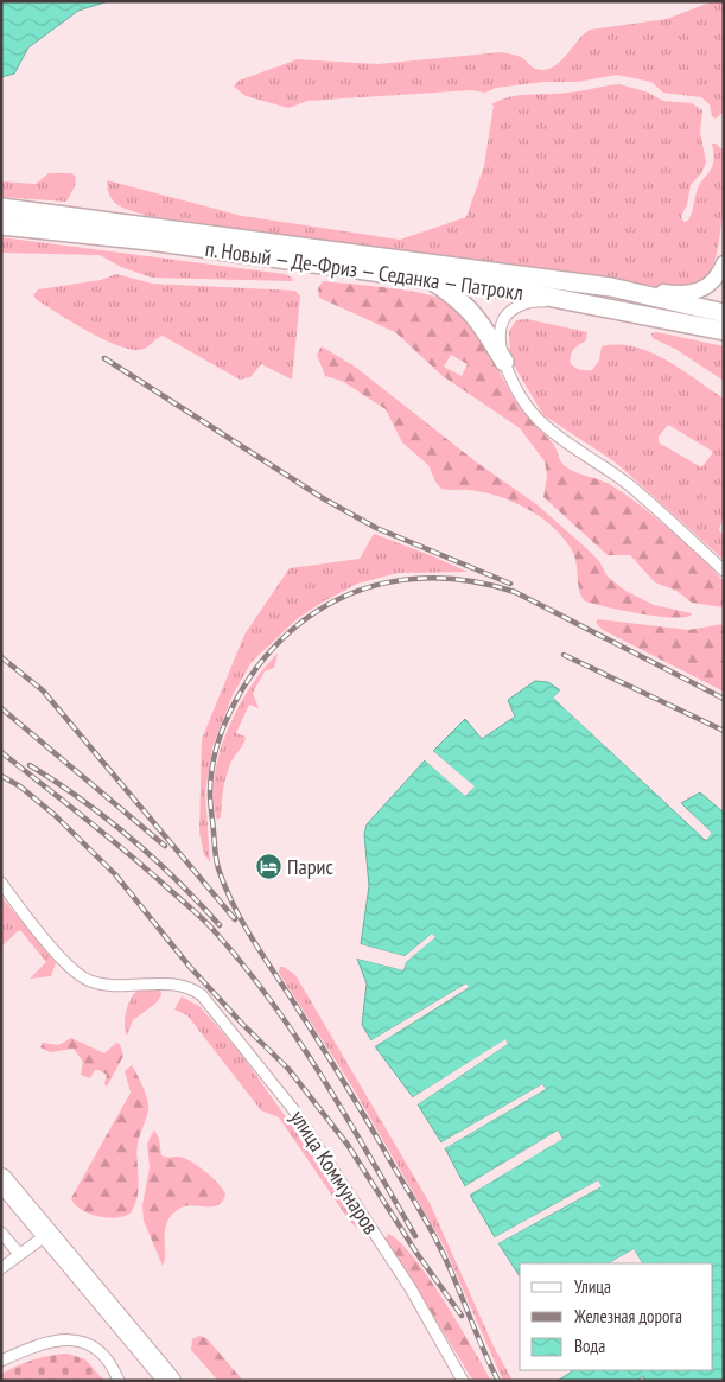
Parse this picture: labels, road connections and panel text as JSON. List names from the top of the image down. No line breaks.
{"streets":{"main road":["п. Новый — Де-Фриз — Седанка — Патрокл"],"street":["улица Коммунаров"]},"places":{"hotel":["Парис"]},"legend":["Улица","Железная дорога","Вода"]}
